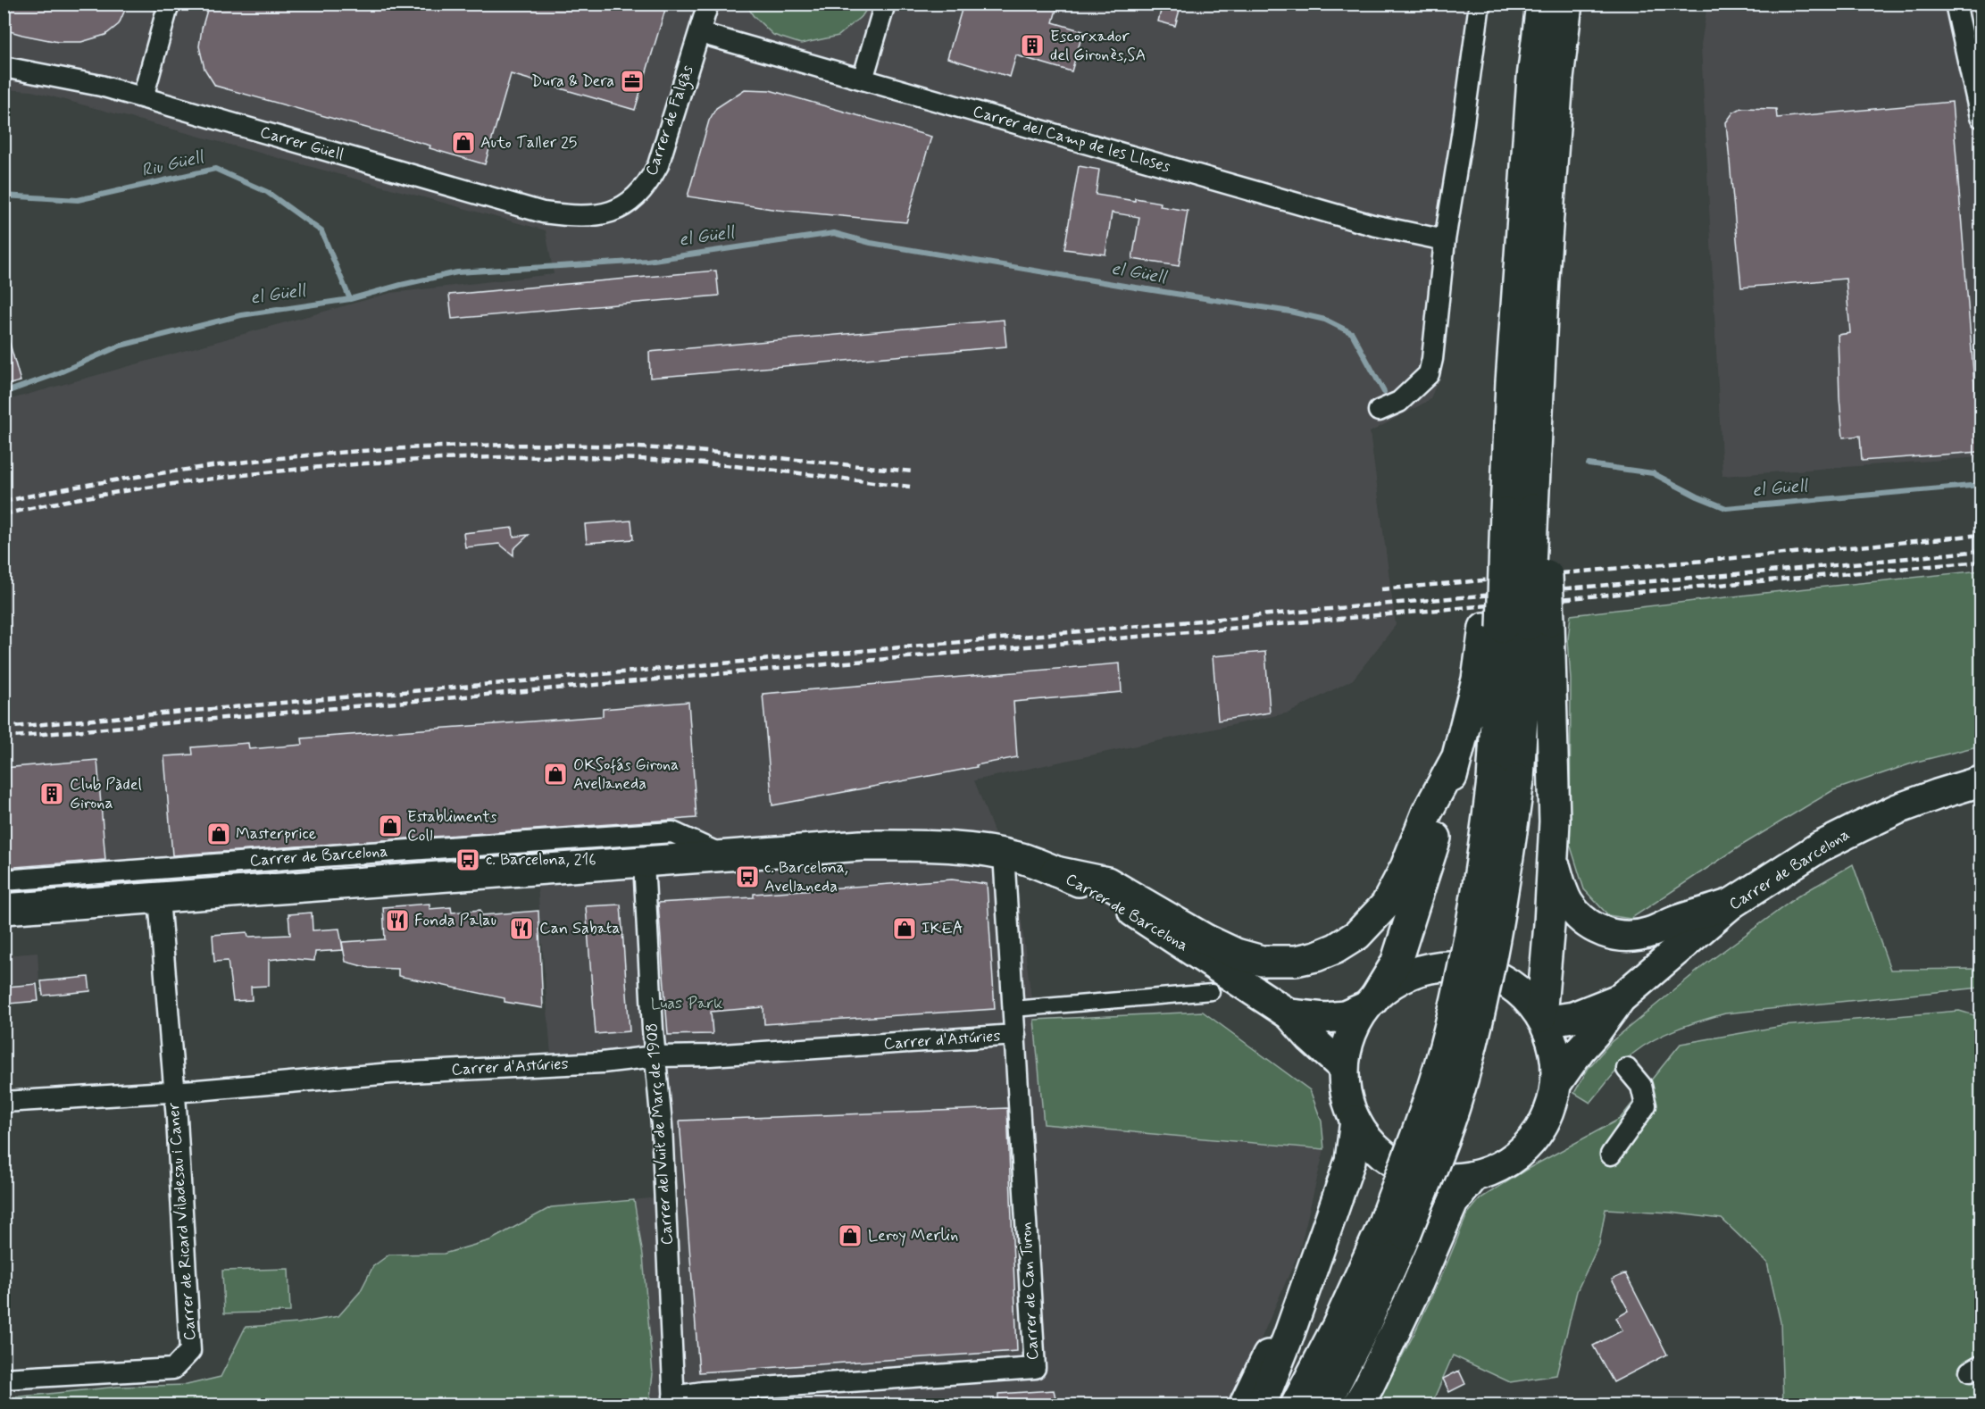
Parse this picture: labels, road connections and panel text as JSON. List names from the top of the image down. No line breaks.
{"streets":{"main road":["Carrer de Barcelona"],"street":["Carrer de Falgàs","Carrer del Camp de les Lloses","Carrer Güell","Carrer d'Astúries","Carrer del Vuit de Març de 1908","Carrer de Ricard Viladesau i Caner","Carrer de Can Turon"]},"crossings":[["Carrer de Falgàs","Carrer del Camp de les Lloses"],["Carrer de Falgàs","Carrer Güell"],["Carrer de Barcelona","Carrer del Vuit de Març de 1908"],["Carrer de Barcelona","Carrer de Ricard Viladesau i Caner"],["Carrer de Barcelona","Carrer de Can Turon"],["Carrer d'Astúries","Carrer del Vuit de Març de 1908"],["Carrer d'Astúries","Carrer de Ricard Viladesau i Caner"],["Carrer d'Astúries","Carrer de Can Turon"],["Carrer del Vuit de Març de 1908","Carrer de Can Turon"]],"water":["Riu Güell","el Güell"],"parks":["Luas Park"],"places":{"building":["Escorxador del Gironès,SA","Club Pàdel Girona"],"office":["Dura & Dera"],"shop":["Auto Taller 25","OKSofás Girona Avellaneda","Establiments Coll","Masterprice","IKEA","Leroy Merlin"],"bus stop":["c. Barcelona, 216","c. Barcelona, Avellaneda"],"restaurant":["Fonda Palau","Can Sabata"]}}
